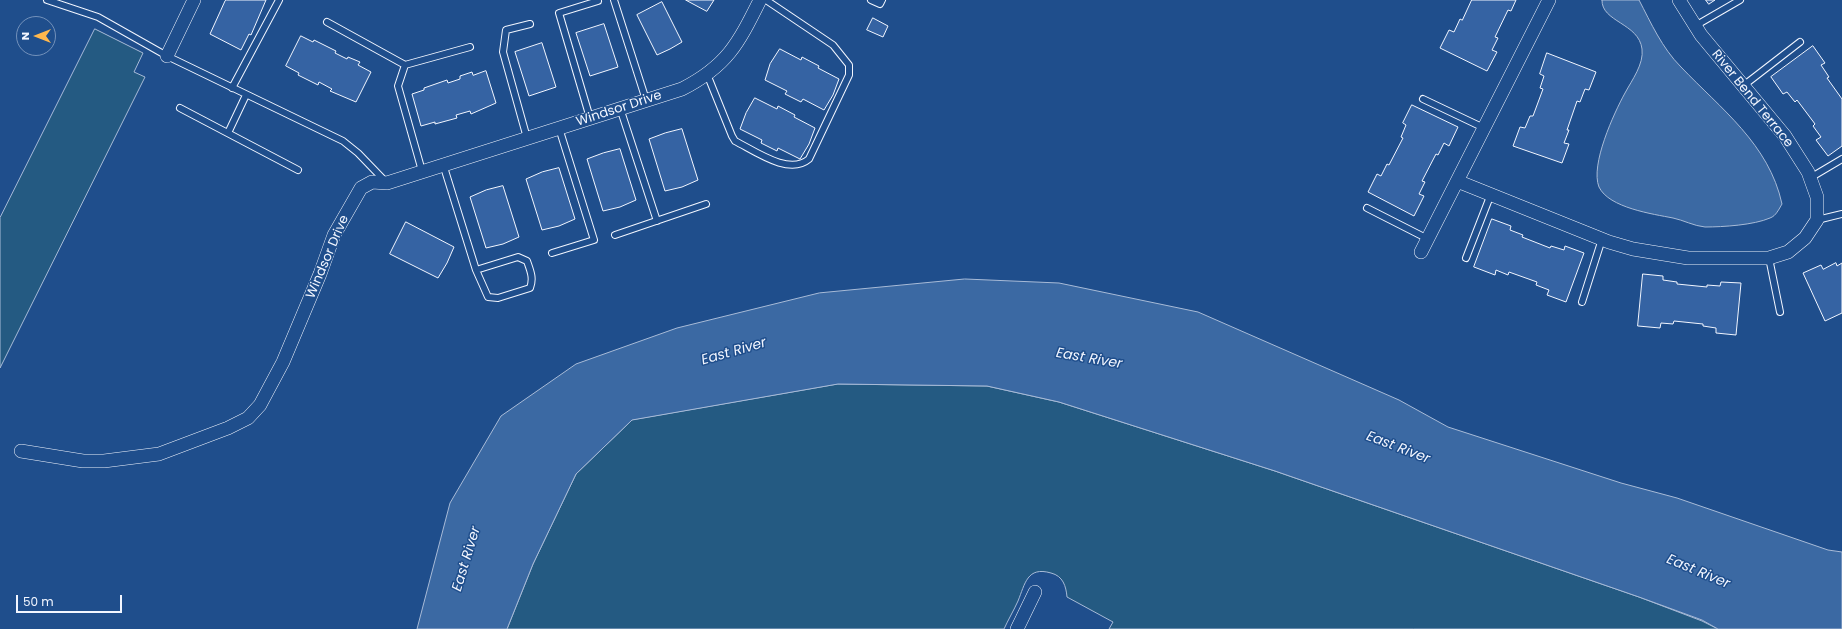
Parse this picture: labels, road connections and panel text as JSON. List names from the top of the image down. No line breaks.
{"streets":{"street":["River Bend Terrace","Windsor Drive"]},"water":["East River"],"scale_bar":"50 m","north":"left"}
